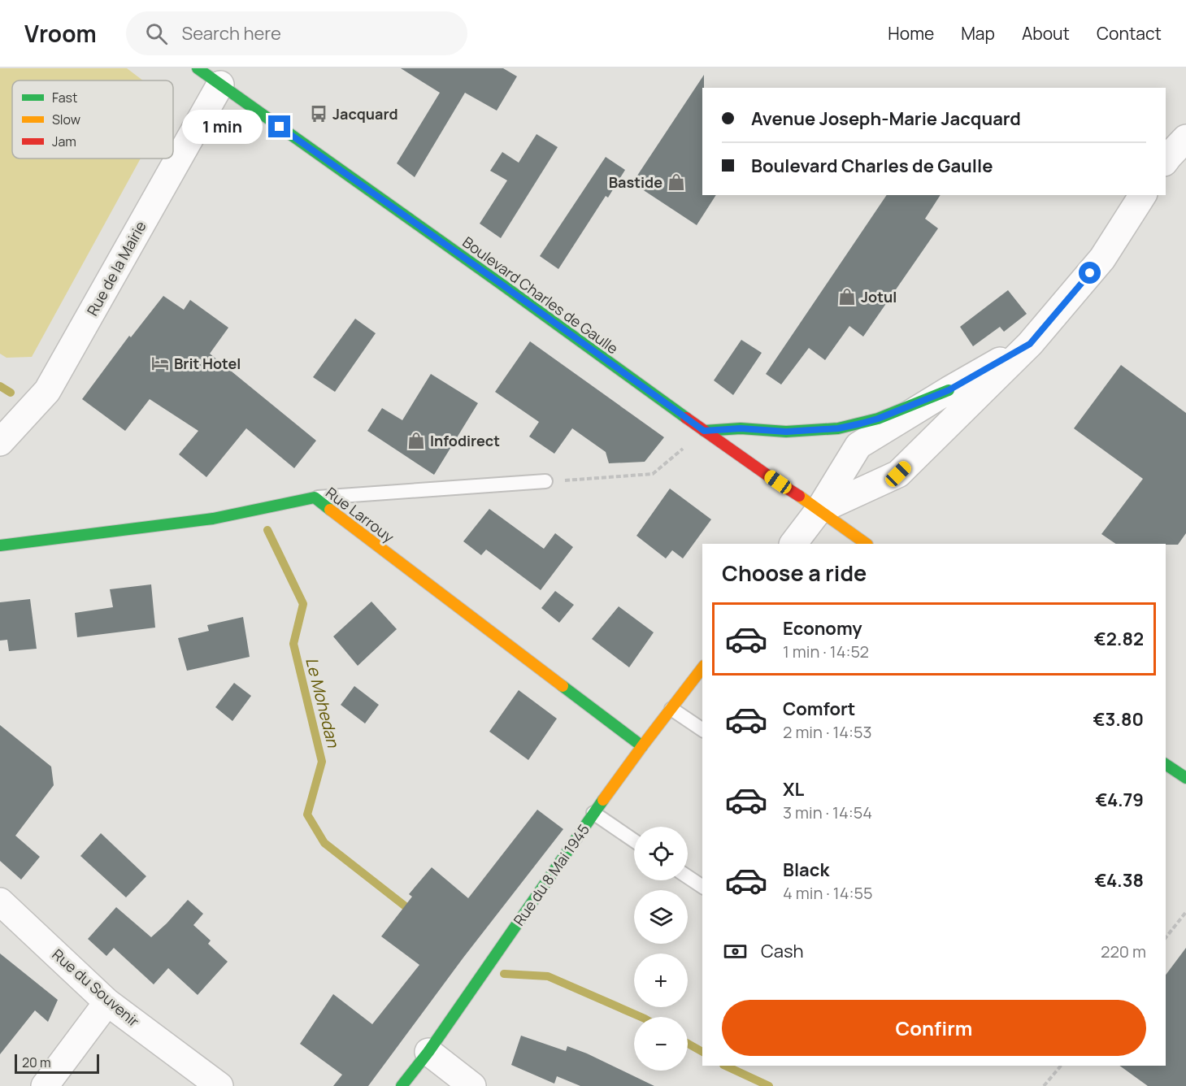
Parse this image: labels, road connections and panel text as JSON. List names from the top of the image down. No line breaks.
{"streets":{"street":["Rue de la Mairie","Boulevard Charles de Gaulle","Rue Larrouy","Rue du 8 Mai 1945","Rue du Souvenir"]},"crossings":[["Rue de la Mairie","Boulevard Charles de Gaulle"],["Rue Larrouy","Rue du 8 Mai 1945"]],"water":["Le Mohedan"],"places":{"bus stop":["Jacquard"],"shop":["Bastide","Jotul","Infodirect"],"hotel":["Brit Hotel"]},"legend":["Fast","Slow","Jam"],"scale_bar":"20 m","page":{"header":"Vroom","search":"Search here","nav":["Home","Map","About","Contact"],"banner":["Avenue Joseph-Marie Jacquard","Boulevard Charles de Gaulle"],"bubble":"1 min","heading":"Choose a ride","list":[{"name":"Economy","note":"1 min · 14:52","value":"€2.82"},{"name":"Comfort","note":"2 min · 14:53","value":"€3.80"},{"name":"XL","note":"3 min · 14:54","value":"€4.79"},{"name":"Black","note":"4 min · 14:55","value":"€4.38"}],"map_buttons":["+","−"],"pay":["Cash","220 m"],"buttons":"Confirm","scale":"20 m"}}
